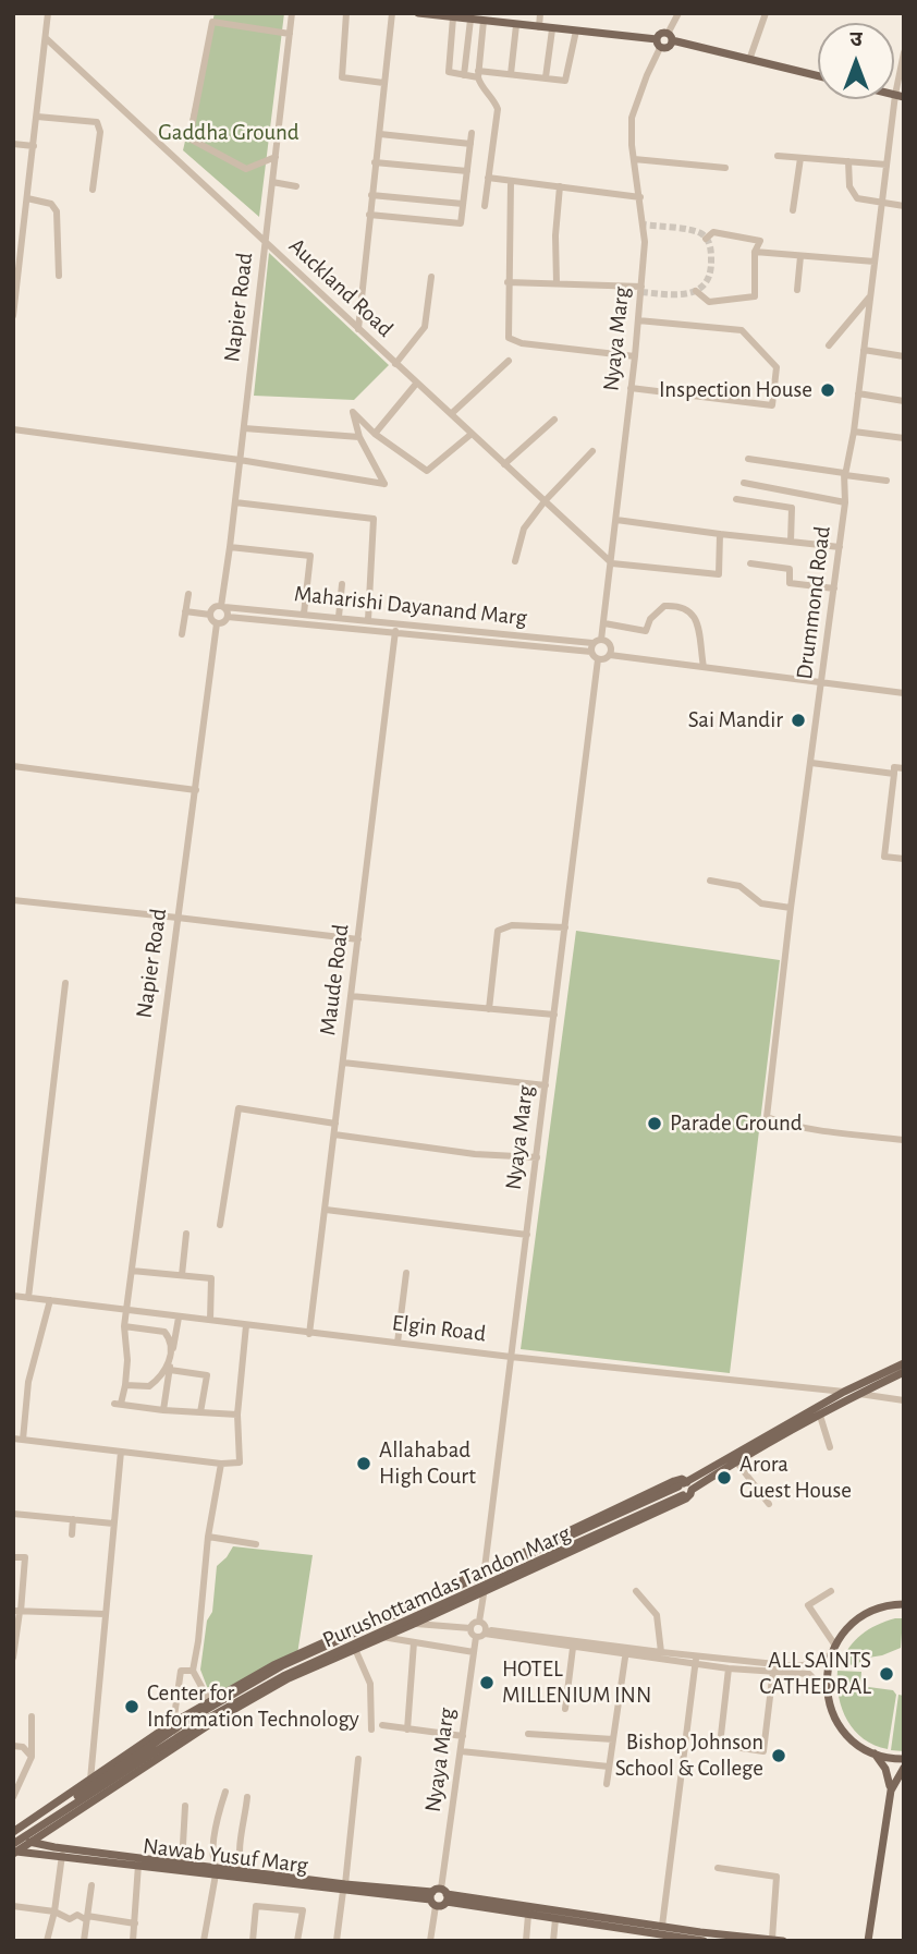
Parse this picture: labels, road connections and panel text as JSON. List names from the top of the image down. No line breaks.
{"streets":{"main road":["Purushottamdas Tandon Marg","Nawab Yusuf Marg"],"street":["Auckland Road","Napier Road","Nyaya Marg","Drummond Road","Maharishi Dayanand Marg","Maude Road","Elgin Road"]},"crossings":[["Auckland Road","Napier Road"],["Auckland Road","Nyaya Marg"],["Napier Road","Maharishi Dayanand Marg"],["Napier Road","Elgin Road"],["Nyaya Marg","Maharishi Dayanand Marg"],["Nyaya Marg","Elgin Road"],["Nyaya Marg","Purushottamdas Tandon Marg"],["Maharishi Dayanand Marg","Maude Road"],["Maude Road","Elgin Road"],["Elgin Road","Purushottamdas Tandon Marg"],["Purushottamdas Tandon Marg","Nawab Yusuf Marg"]],"parks":["Gaddha Ground"],"places":["Inspection House","Sai Mandir","Parade Ground","Allahabad High Court","Arora Guest House","ALL SAINTS CATHEDRAL","HOTEL MILLENIUM INN","Center for Information Technology","Bishop Johnson School & College"],"north":"top"}
